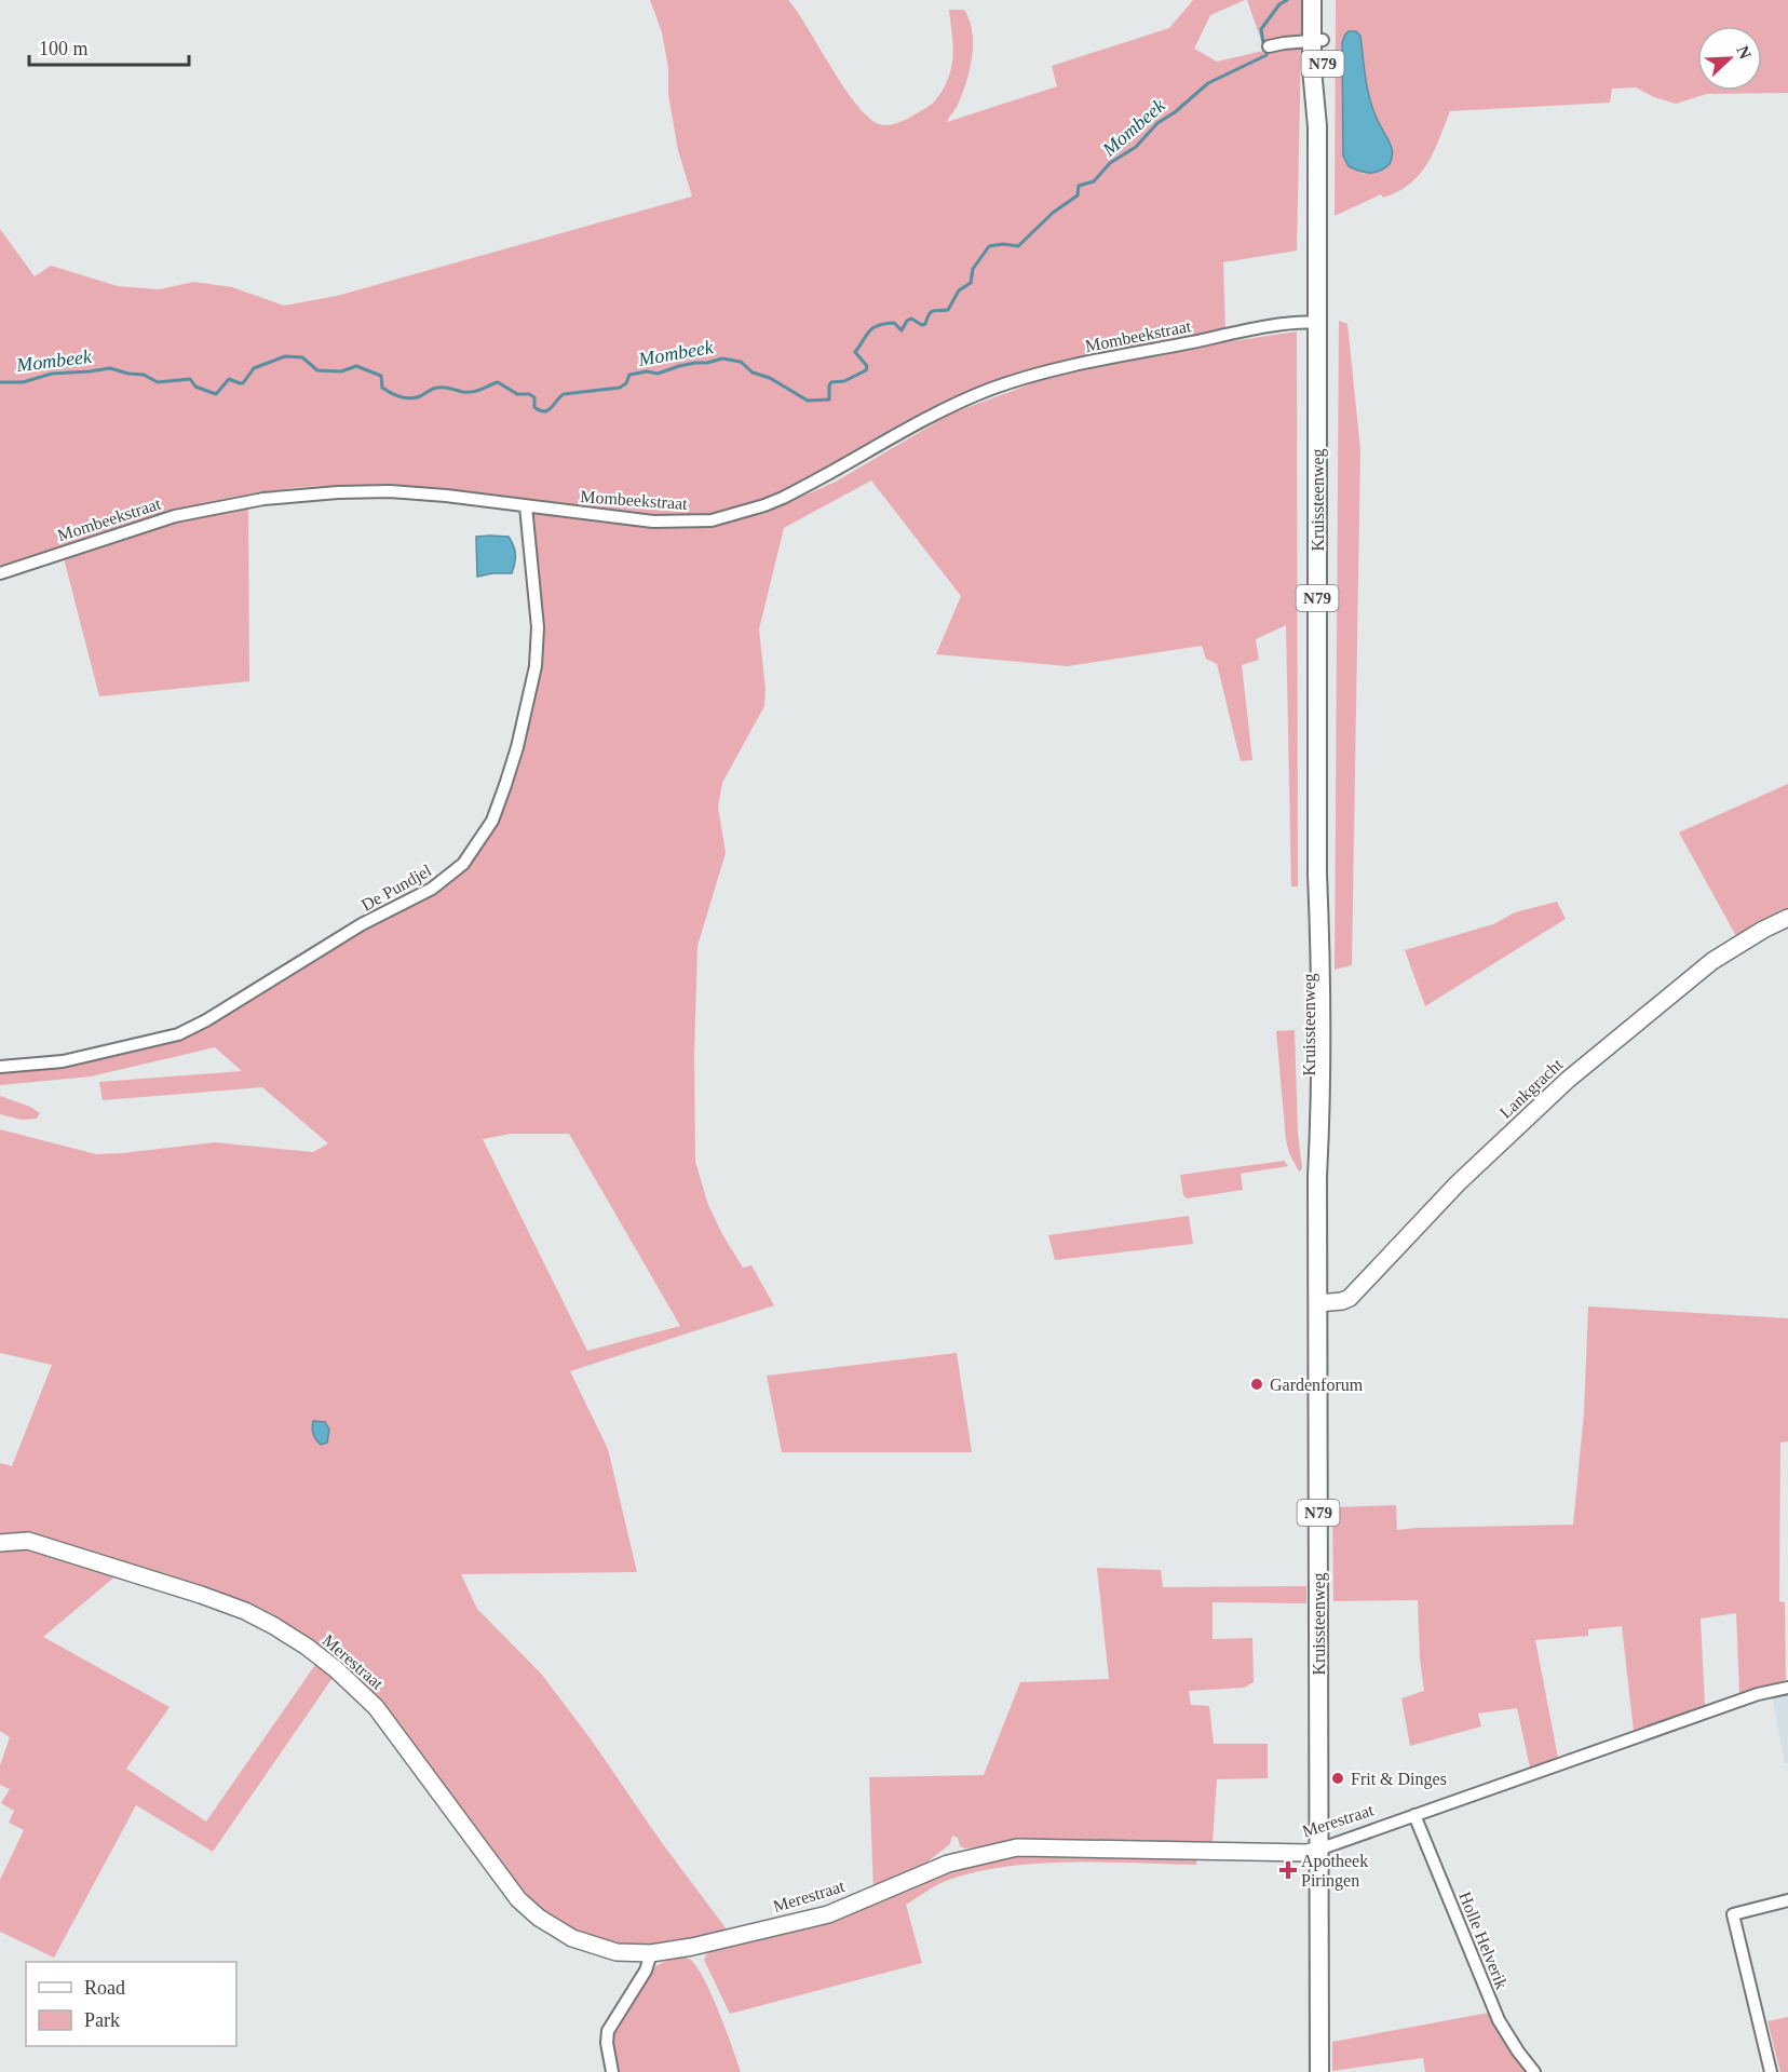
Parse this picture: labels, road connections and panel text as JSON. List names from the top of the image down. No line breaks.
{"streets":{"main road":["N79","Kruissteenweg"],"street":["Mombeekstraat","De Pundjel","Lankgracht","Merestraat","Holle Helverik"]},"crossings":[["Mombeekstraat","Kruissteenweg"],["Mombeekstraat","De Pundjel"],["Kruissteenweg","Lankgracht"],["Kruissteenweg","Merestraat"],["Merestraat","Holle Helverik"]],"water":["Mombeek"],"places":{"other":["Gardenforum","Frit & Dinges"],"health":["Apotheek Piringen"]},"legend":["Road","Park"],"scale_bar":"100 m","north":"top right"}
